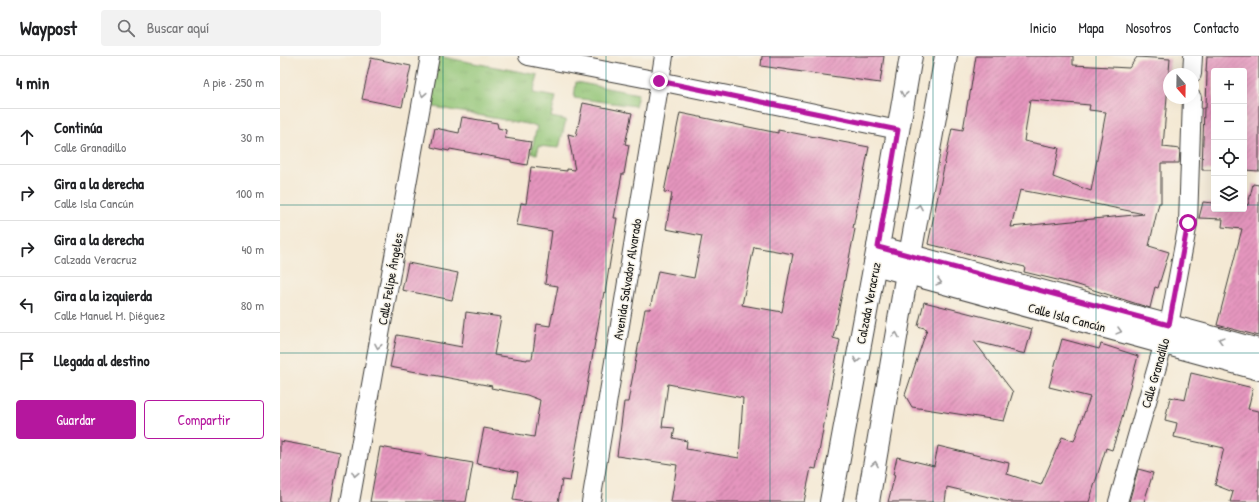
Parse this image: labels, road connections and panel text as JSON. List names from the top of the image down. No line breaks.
{"streets":{"main road":["Calzada Veracruz","Calle Isla Cancún"],"street":["Calle Felipe Ángeles","Avenida Salvador Alvarado","Calle Granadillo"]},"crossings":[["Calzada Veracruz","Calle Isla Cancún"],["Calle Isla Cancún","Calle Granadillo"]],"one_way":["Calle Felipe Ángeles"],"north":"bottom","page":{"header":"Waypost","search":"Buscar aquí","nav":["Inicio","Mapa","Nosotros","Contacto"],"heading":["4 min","A pie · 250 m"],"map_buttons":["+","−"],"list":[["Continúa","Calle Granadillo","30 m"],["Gira a la derecha","Calle Isla Cancún","100 m"],["Gira a la derecha","Calzada Veracruz","40 m"],["Gira a la izquierda","Calle Manuel M. Diéguez","80 m"],"Llegada al destino"],"buttons":["Guardar","Compartir"]}}
